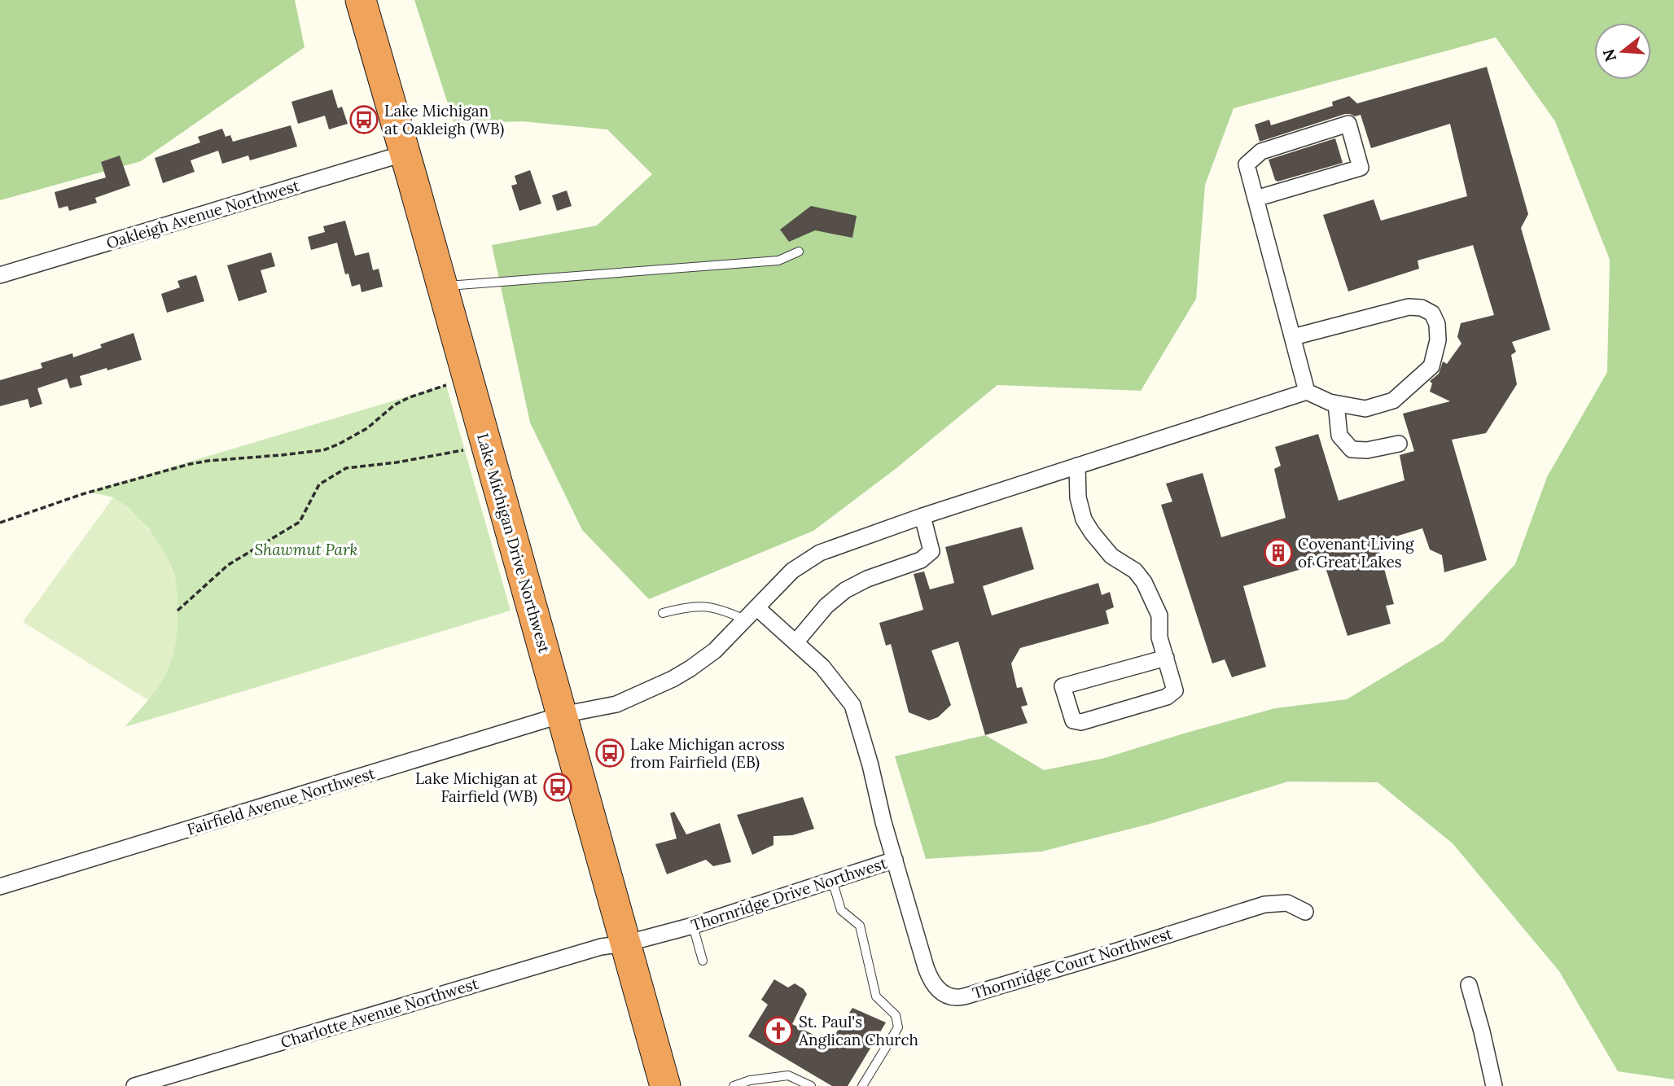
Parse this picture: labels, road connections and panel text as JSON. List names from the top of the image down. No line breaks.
{"streets":{"highway":["Lake Michigan Drive Northwest"],"street":["Oakleigh Avenue Northwest","Fairfield Avenue Northwest","Thornridge Drive Northwest","Thornridge Court Northwest","Charlotte Avenue Northwest"]},"crossings":[["Oakleigh Avenue Northwest","Lake Michigan Drive Northwest"],["Lake Michigan Drive Northwest","Fairfield Avenue Northwest"],["Lake Michigan Drive Northwest","Thornridge Drive Northwest"],["Lake Michigan Drive Northwest","Charlotte Avenue Northwest"],["Fairfield Avenue Northwest","Thornridge Drive Northwest"],["Thornridge Drive Northwest","Thornridge Court Northwest"],["Thornridge Drive Northwest","Charlotte Avenue Northwest"]],"parks":["Shawmut Park"],"places":{"bus stop":["Lake Michigan at Oakleigh (WB)","Lake Michigan across from Fairfield (EB)","Lake Michigan at Fairfield (WB)"],"building":["Covenant Living of Great Lakes"],"church":["St. Paul's Anglican Church"]},"north":"left"}
